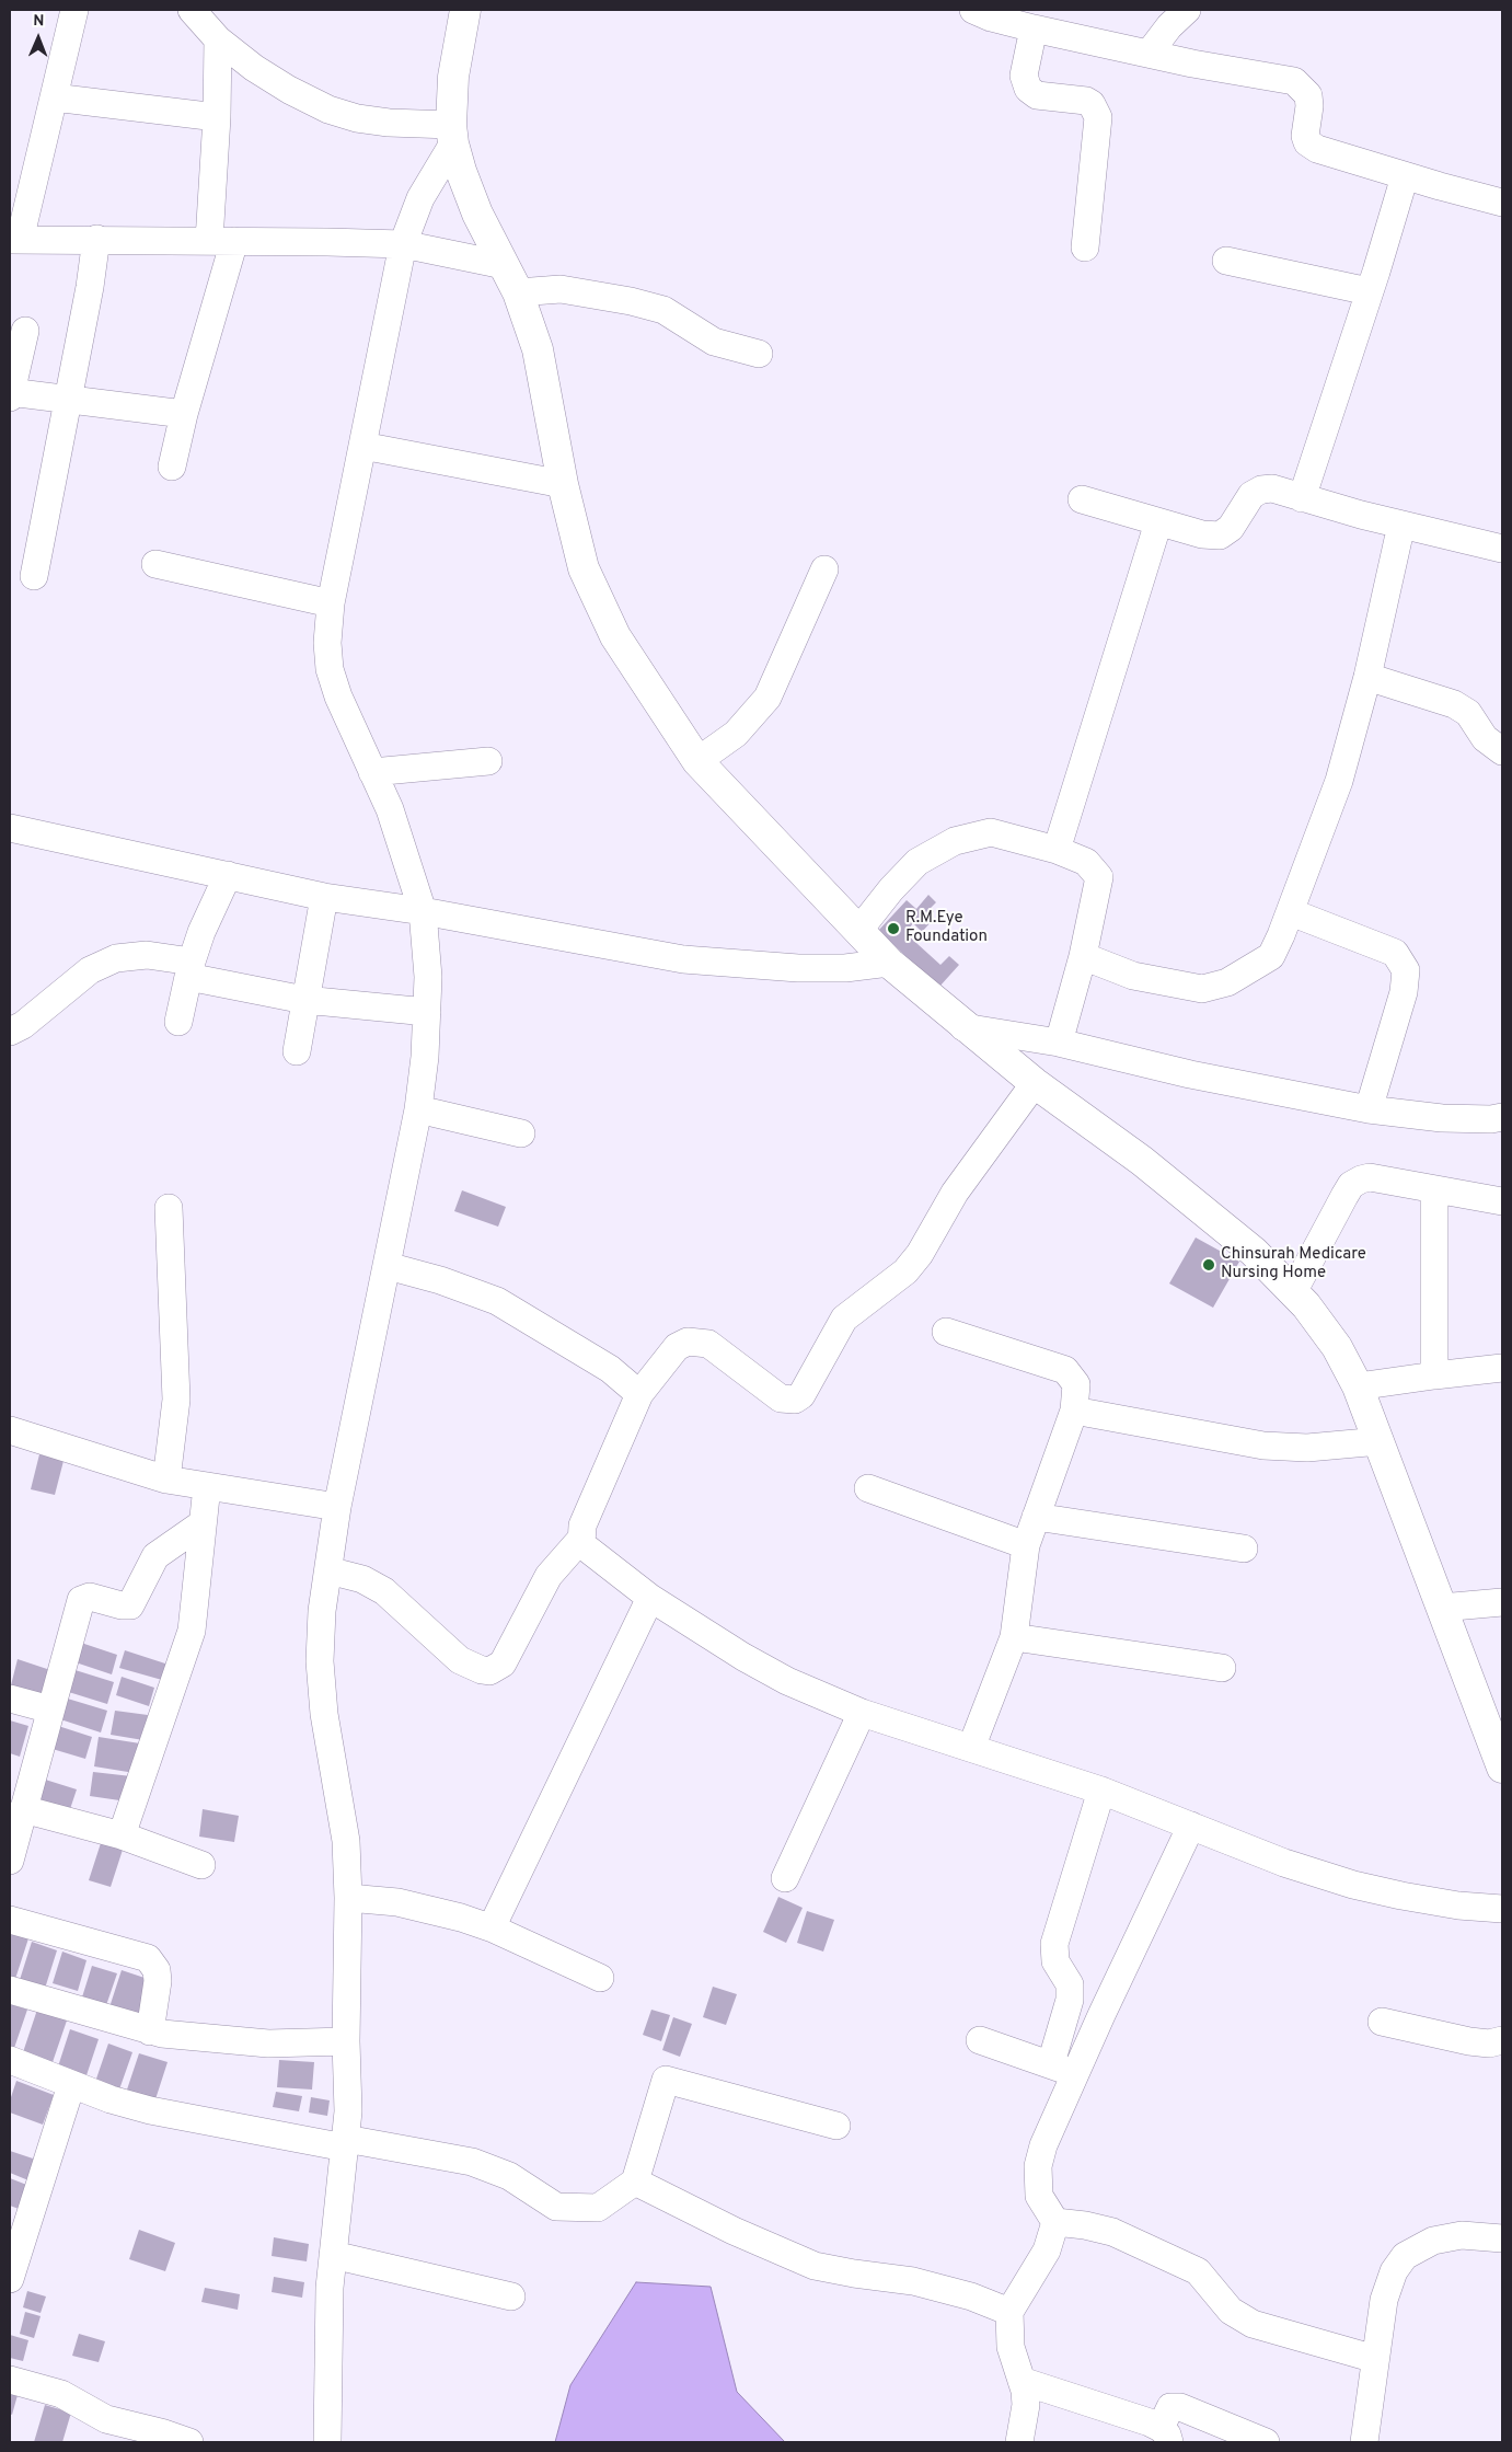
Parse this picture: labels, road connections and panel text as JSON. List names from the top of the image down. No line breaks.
{"places":["R.M.Eye Foundation","Chinsurah Medicare Nursing Home"],"north":"top"}
